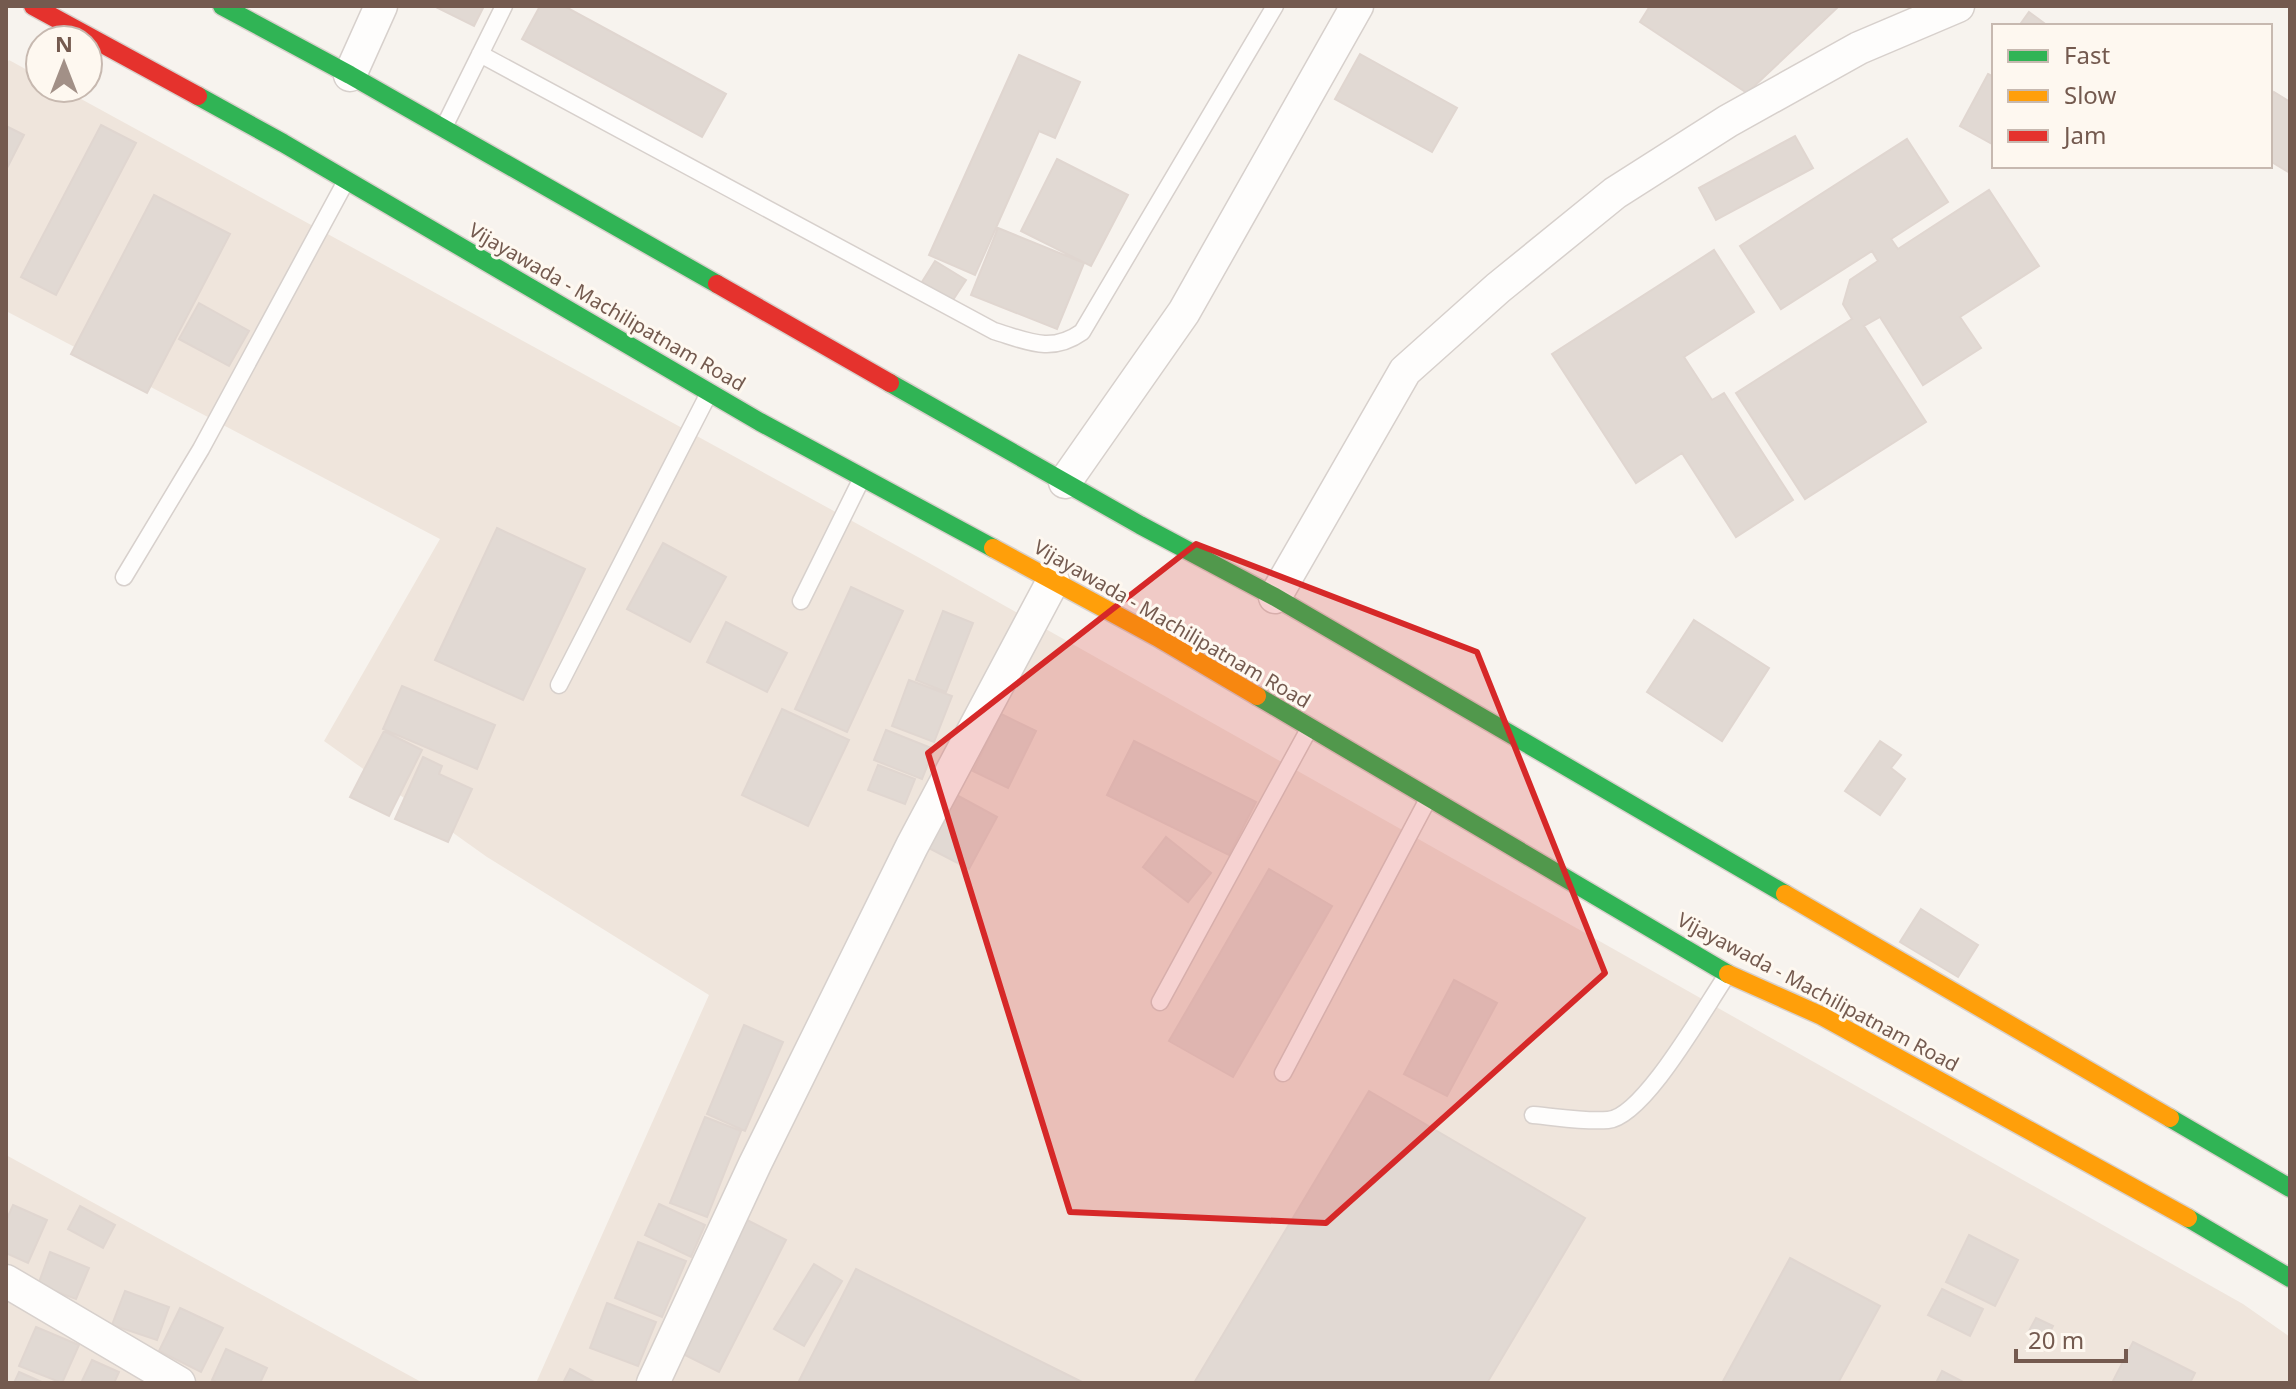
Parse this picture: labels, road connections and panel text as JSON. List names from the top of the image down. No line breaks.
{"streets":{"highway":["Vijayawada - Machilipatnam Road"]},"legend":["Fast","Slow","Jam"],"scale_bar":"20 m","north":"top"}
